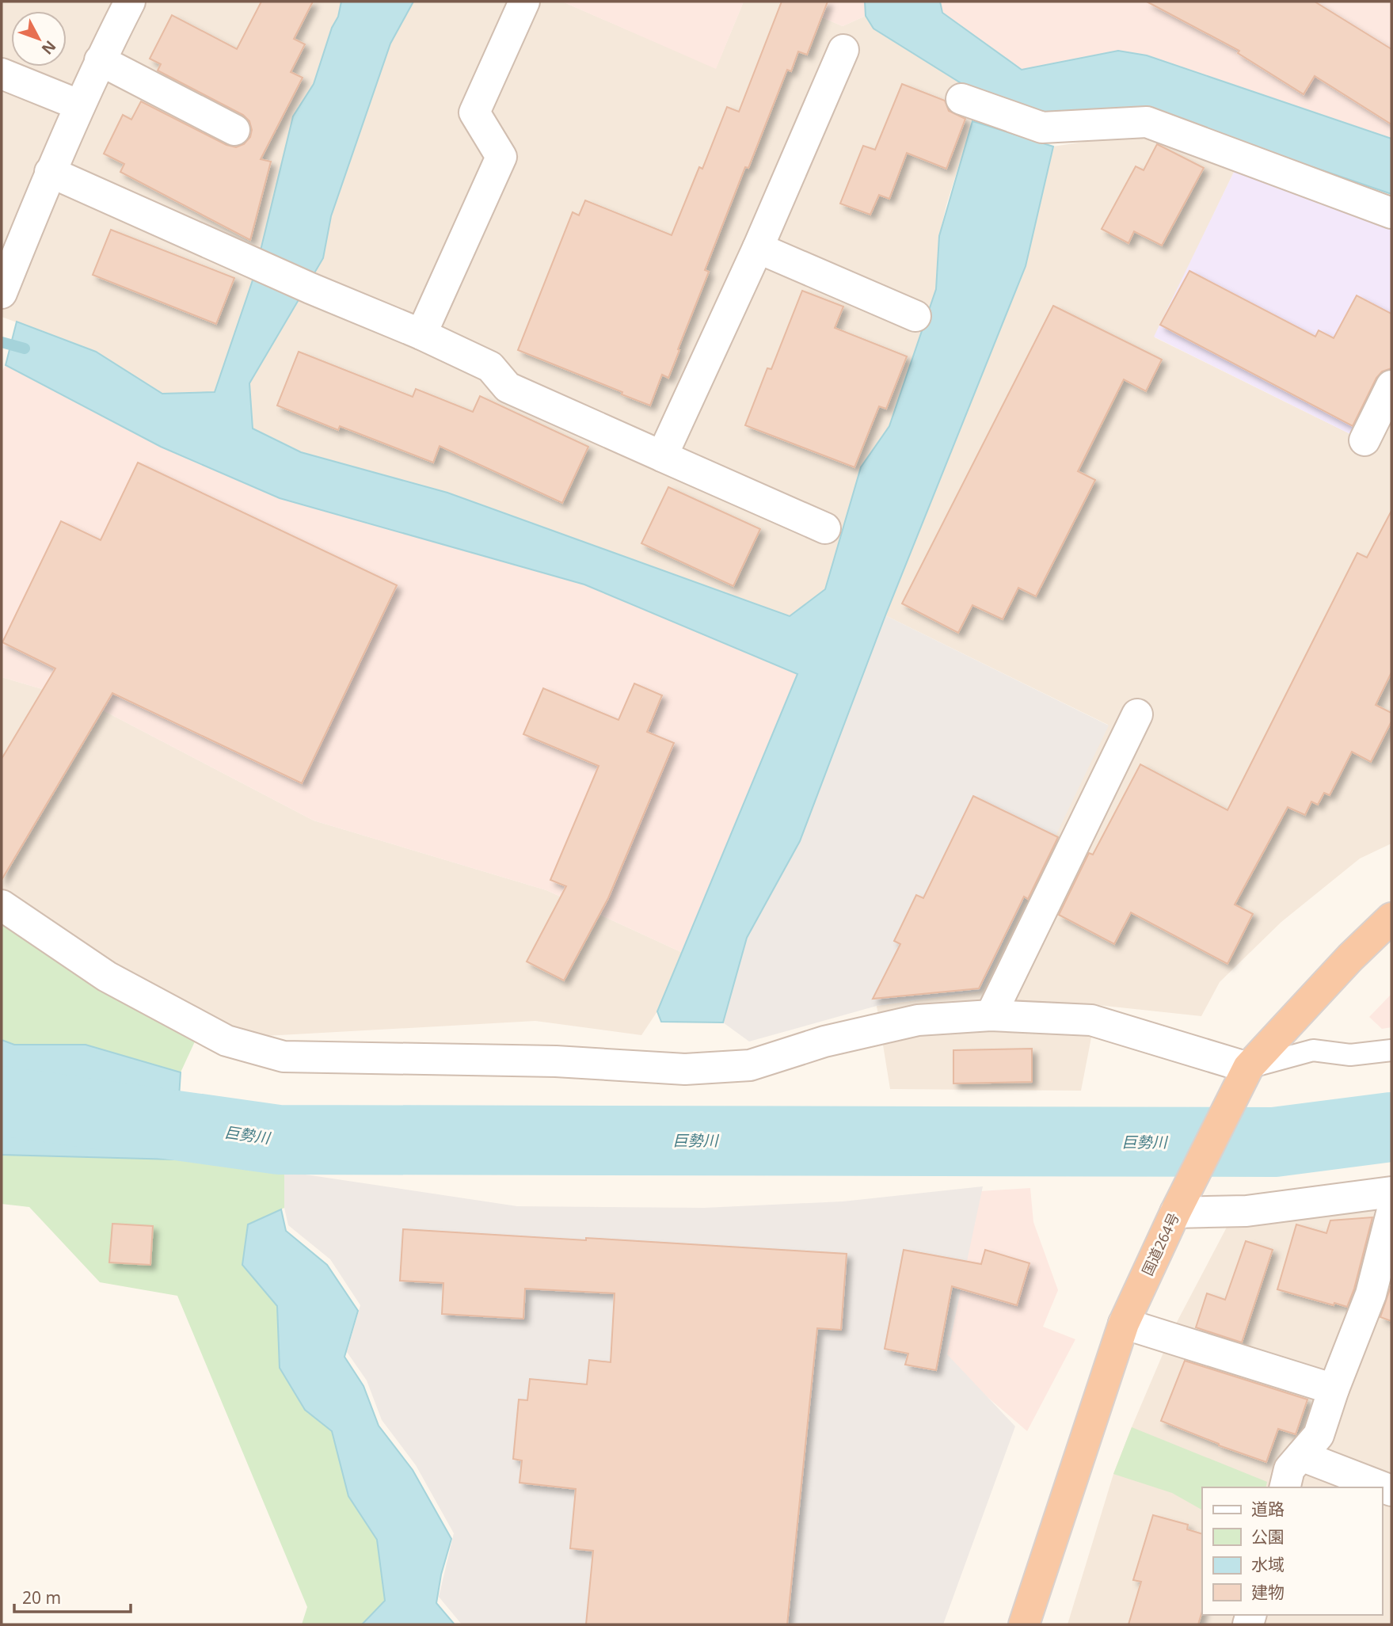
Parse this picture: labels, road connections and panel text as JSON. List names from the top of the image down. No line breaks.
{"streets":{"highway":["国道264号"]},"water":["巨勢川"],"legend":["道路","公園","水域","建物"],"scale_bar":"20 m","north":"bottom right"}
